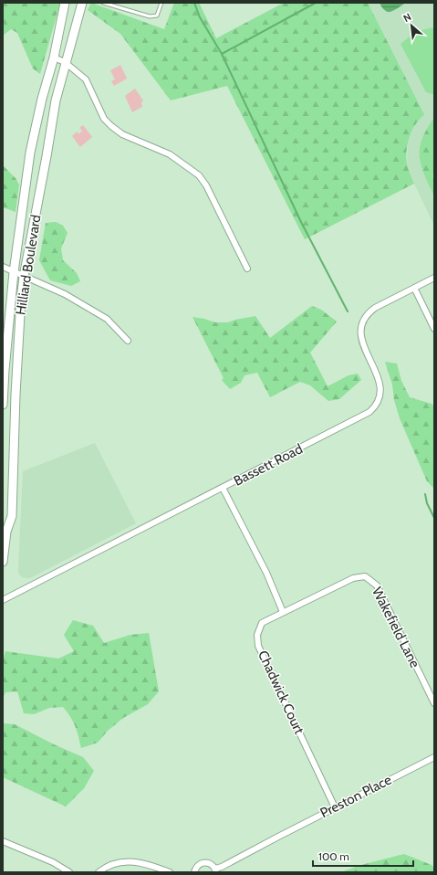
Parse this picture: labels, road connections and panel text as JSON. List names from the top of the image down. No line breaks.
{"streets":{"main road":["Hilliard Boulevard"],"street":["Bassett Road","Wakefield Lane","Chadwick Court","Preston Place"]},"crossings":[["Wakefield Lane","Chadwick Court"],["Chadwick Court","Preston Place"]],"scale_bar":"100 m","north":"top left"}
